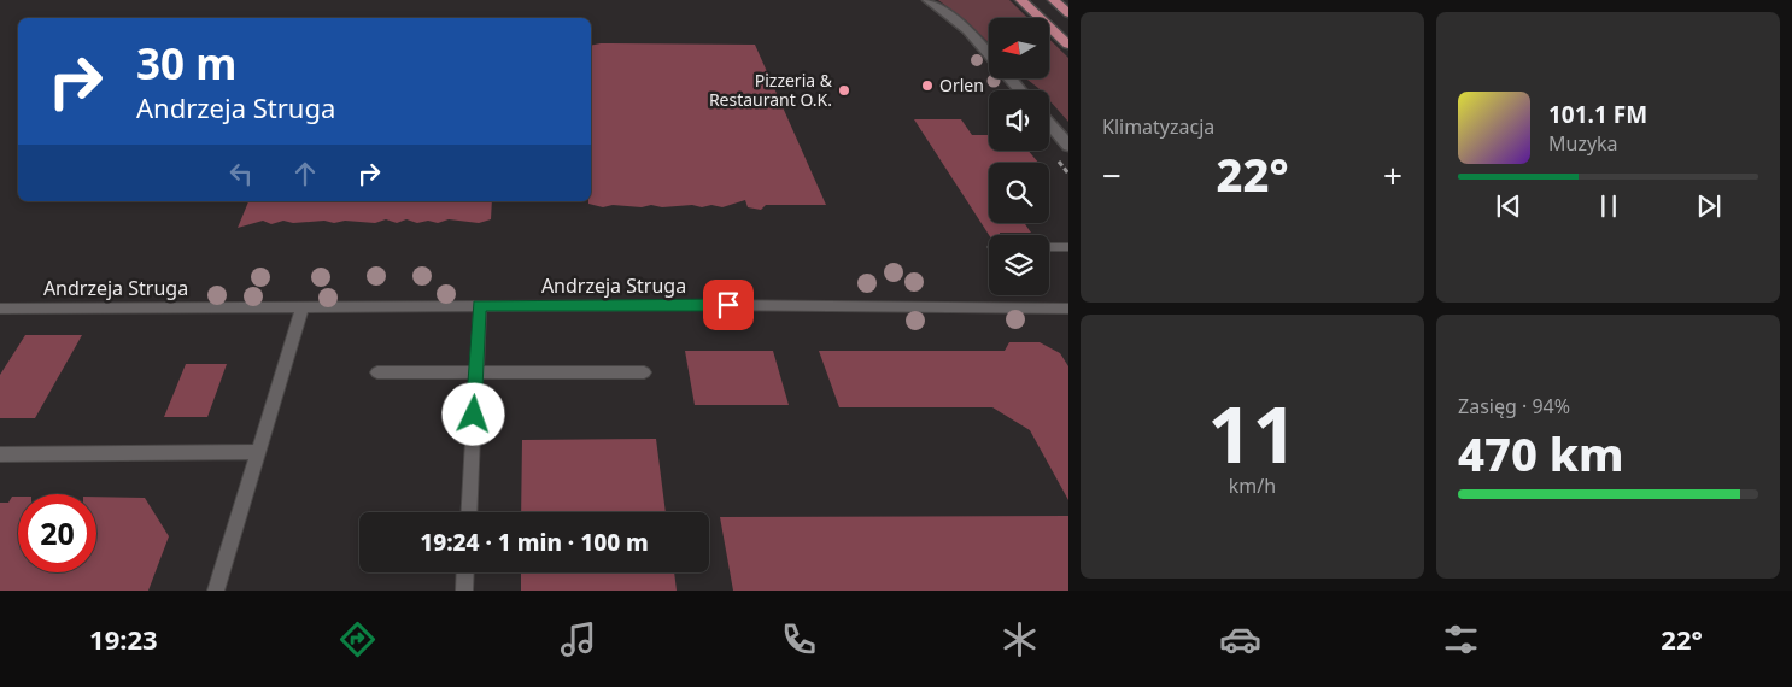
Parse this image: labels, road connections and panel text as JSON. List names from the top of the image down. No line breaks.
{"streets":{"lane":["Andrzeja Struga"]},"places":["Orlen","Pizzeria & Restaurant O.K."],"north":"left","page":{"tile":["Klimatyzacja",["11","km/h"],["Zasięg · 94%","470 km"]],"turn":["30 m","Andrzeja Struga"],"song":["101.1 FM","Muzyka"],"heat":["−","22°","+"],"limit":"20","trip":"19:24 · 1 min · 100 m","tabs":["19:23","22°"]}}
